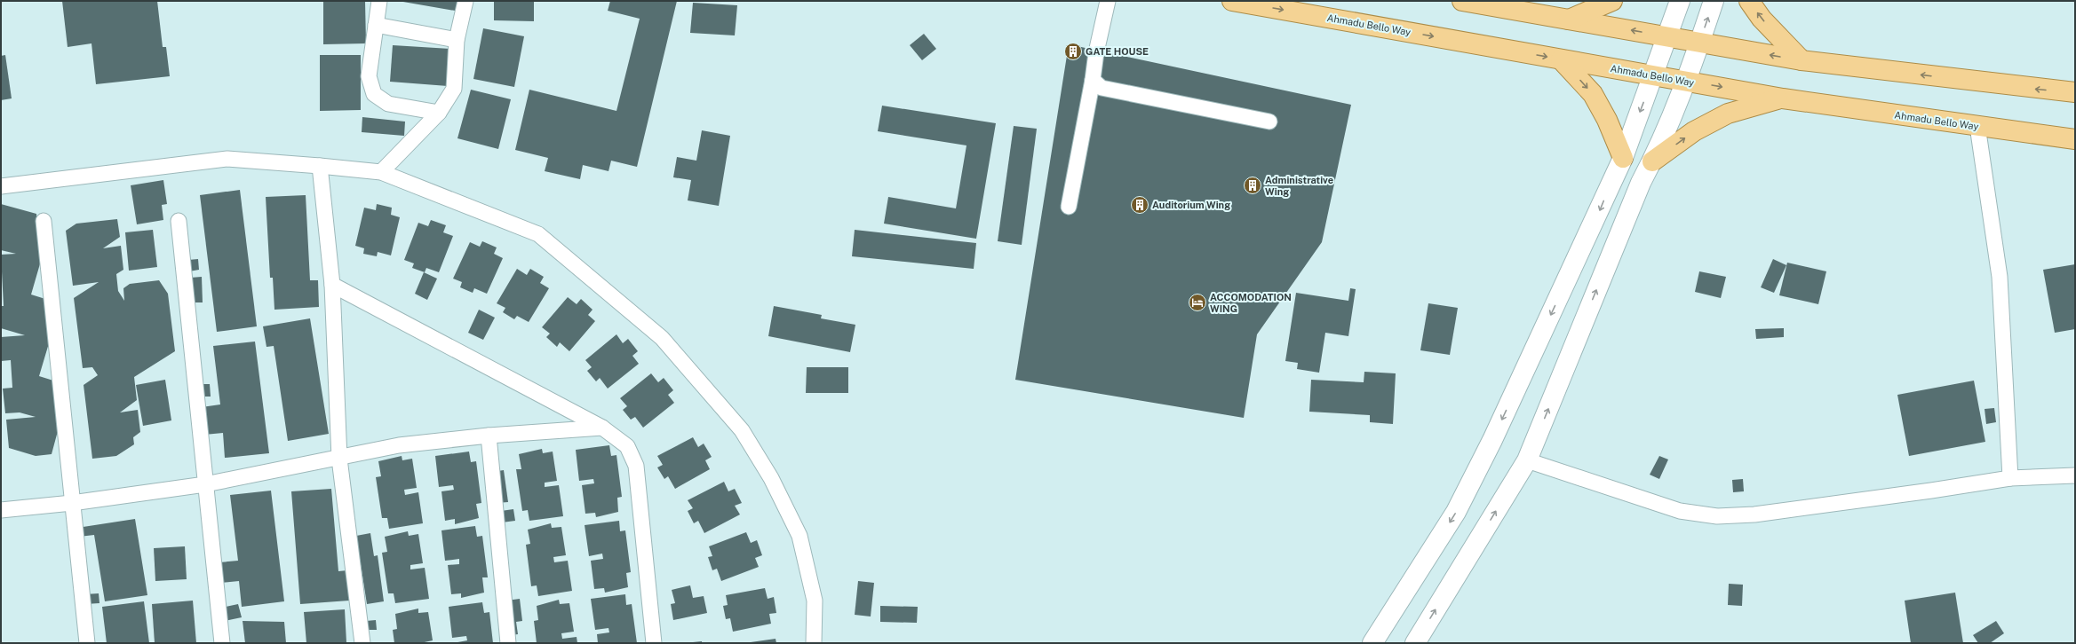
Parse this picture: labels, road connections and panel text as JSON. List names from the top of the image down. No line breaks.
{"streets":{"main road":["Ahmadu Bello Way"]},"places":{"building":["GATE HOUSE","Administrative Wing","Auditorium Wing"],"hotel":["ACCOMODATION WING"]}}
